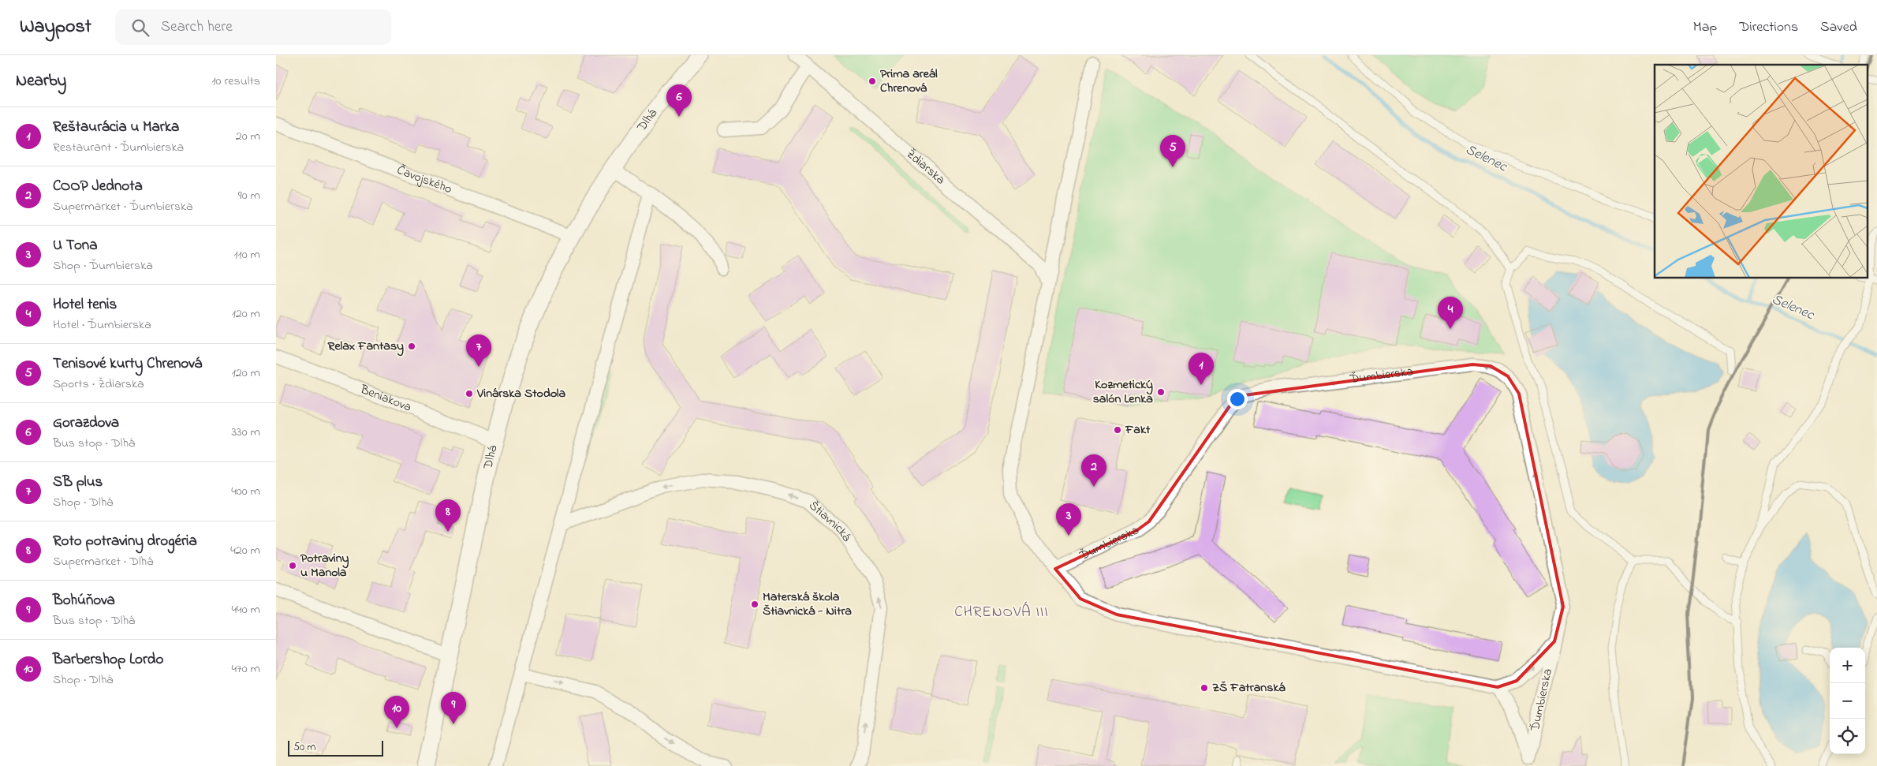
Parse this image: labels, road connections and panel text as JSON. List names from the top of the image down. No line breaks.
{"streets":{"street":["Dlhá","Ždiarska","Čavojského","Ďumbierska","Beniakova","Štiavnická"]},"crossings":[["Dlhá","Čavojského"],["Dlhá","Beniakova"]],"districts":["CHRENOVÁ III"],"water":["Selenec"],"places":["Prima areál Chrenová","Relax Fantasy","Kozmetický salón Lenka","Vinárska Stodola","Fakt","Potraviny u Manola","Materská škola Štiavnická - Nitra","ZŠ Fatranská"],"scale_bar":"50 m","page":{"header":"Waypost","search":"Search here","nav":["Map","Directions","Saved"],"heading":["Nearby","10 results"],"pins":["6","5","4","7","1","2","8","3","9","10"],"list":[{"mark":"1","name":"Reštaurácia u Marka","note":"Restaurant · Ďumbierska","value":"20 m"},{"mark":"2","name":"COOP Jednota","note":"Supermarket · Ďumbierska","value":"90 m"},{"mark":"3","name":"U Tona","note":"Shop · Ďumbierska","value":"110 m"},{"mark":"4","name":"Hotel tenis","note":"Hotel · Ďumbierska","value":"120 m"},{"mark":"5","name":"Tenisové kurty Chrenová","note":"Sports · Ždiarska","value":"120 m"},{"mark":"6","name":"Gorazdova","note":"Bus stop · Dlhá","value":"330 m"},{"mark":"7","name":"SB plus","note":"Shop · Dlhá","value":"400 m"},{"mark":"8","name":"Roto potraviny drogéria","note":"Supermarket · Dlhá","value":"420 m"},{"mark":"9","name":"Bohúňova","note":"Bus stop · Dlhá","value":"440 m"},{"mark":"10","name":"Barbershop Lordo","note":"Shop · Dlhá","value":"470 m"}],"map_buttons":["+","−"],"scale":"50 m"}}
